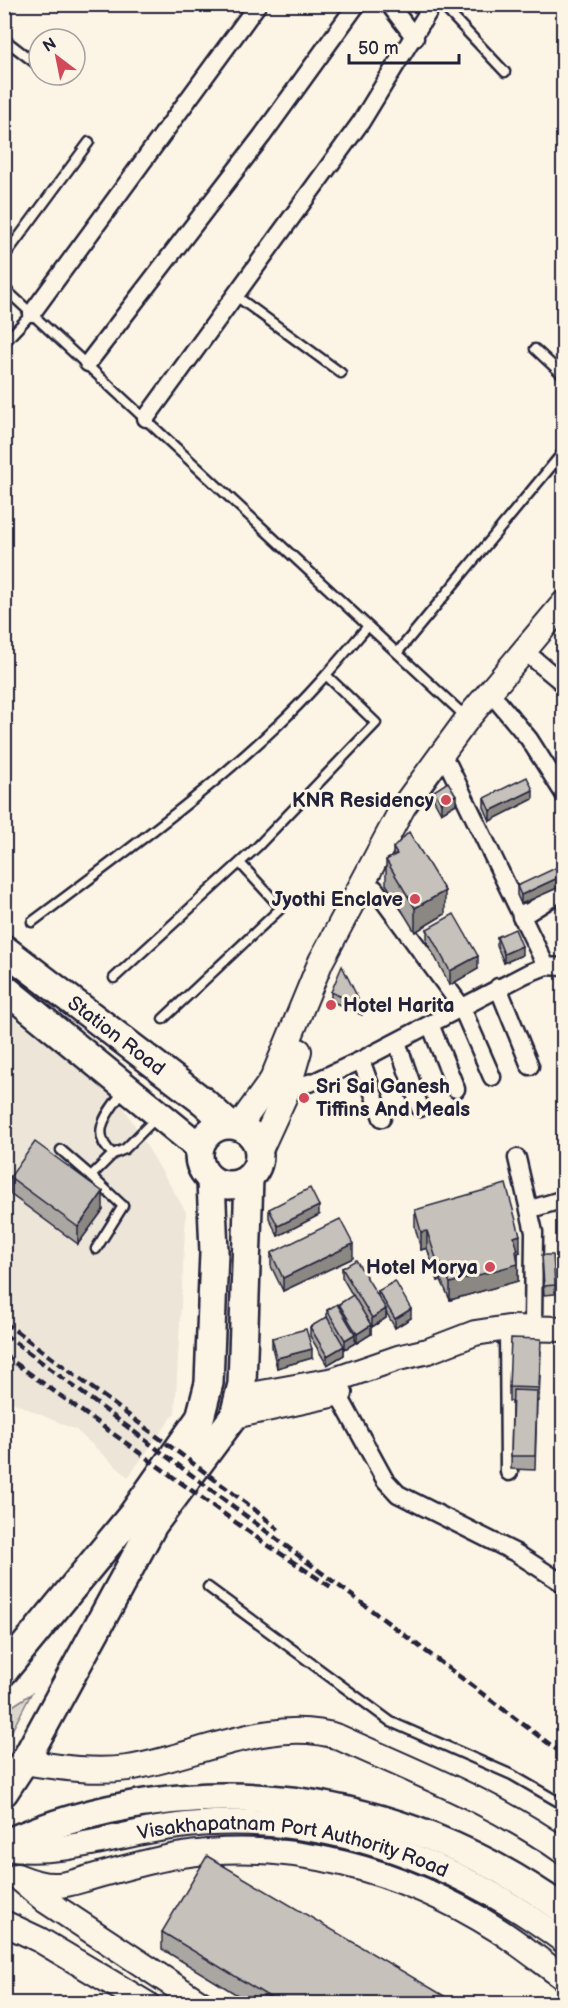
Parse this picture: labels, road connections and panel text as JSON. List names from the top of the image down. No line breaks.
{"streets":{"main road":["Station Road","Visakhapatnam Port Authority Road"]},"places":["KNR Residency","Jyothi Enclave","Hotel Harita","Sri Sai Ganesh Tiffins And Meals","Hotel Morya"],"scale_bar":"50 m","north":"top left"}
